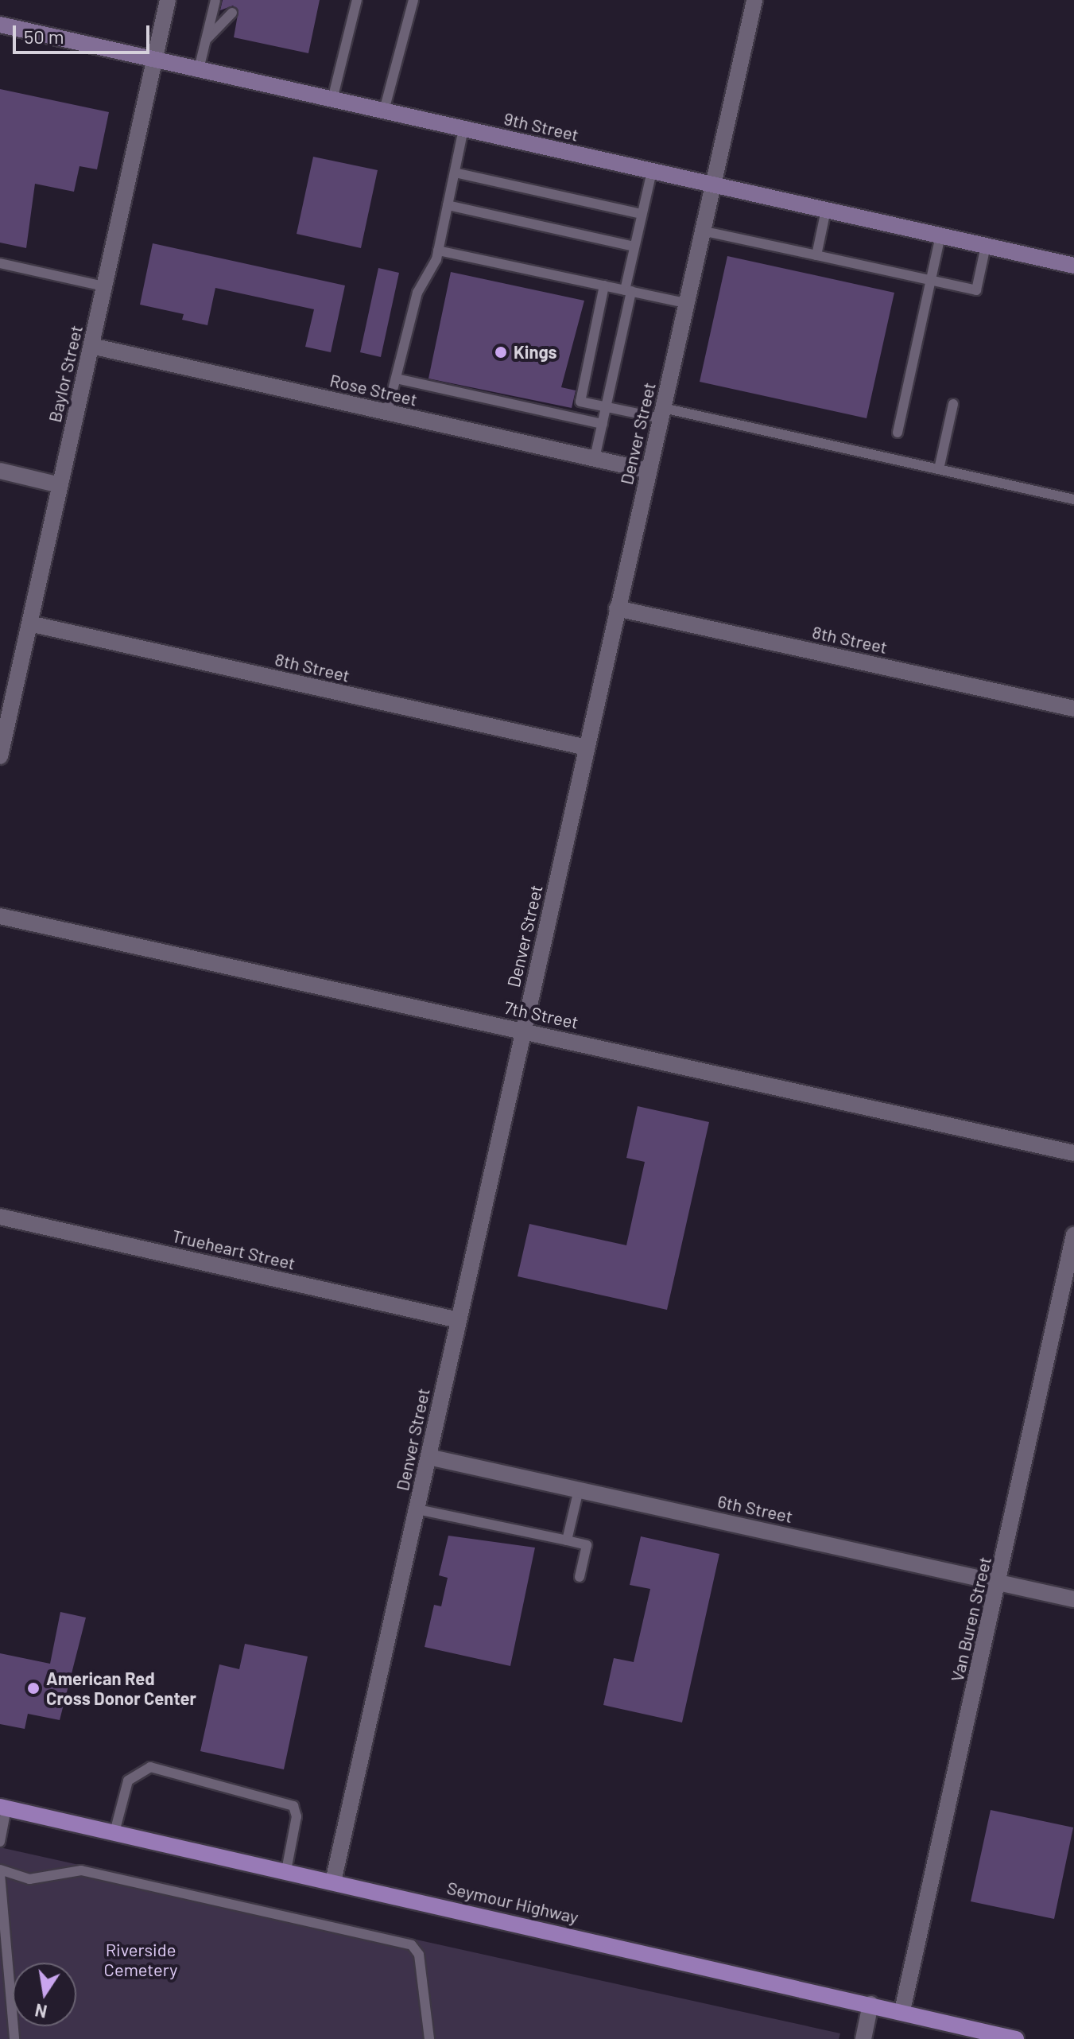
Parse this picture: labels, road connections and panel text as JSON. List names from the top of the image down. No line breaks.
{"streets":{"main road":["Seymour Highway"],"street":["9th Street","Baylor Street","Rose Street","Denver Street","8th Street","7th Street","Trueheart Street","6th Street","Van Buren Street"]},"crossings":[["9th Street","Baylor Street"],["9th Street","Denver Street"],["Baylor Street","Rose Street"],["Baylor Street","8th Street"],["Rose Street","Denver Street"],["Denver Street","8th Street"],["Denver Street","7th Street"],["Denver Street","Trueheart Street"],["Denver Street","6th Street"],["Denver Street","Seymour Highway"],["6th Street","Van Buren Street"],["Van Buren Street","Seymour Highway"]],"parks":["Riverside Cemetery"],"places":["Kings","American Red Cross Donor Center"],"scale_bar":"50 m","north":"bottom"}
